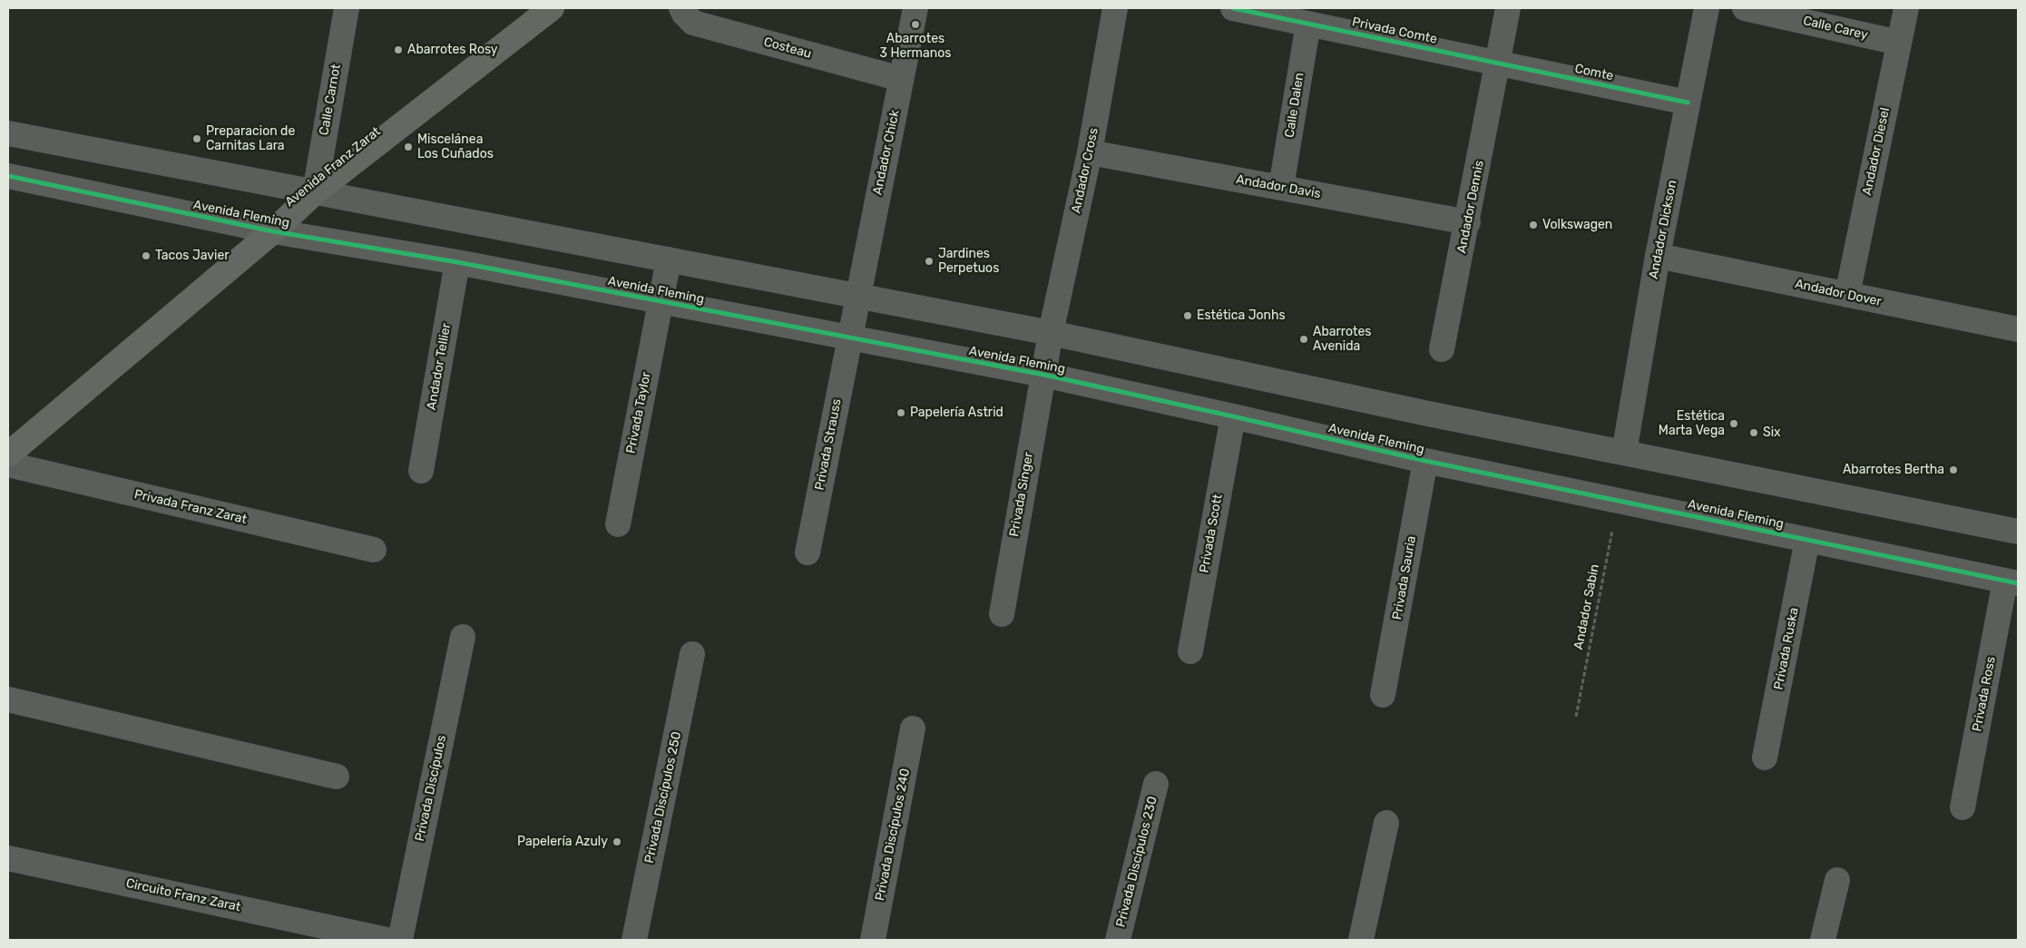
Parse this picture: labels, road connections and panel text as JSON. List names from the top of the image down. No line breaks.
{"streets":{"main road":["Avenida Franz Zarat"],"street":["Calle Carey","Privada Comte","Costeau","Comte","Calle Carnot","Calle Dalen","Andador Diesel","Andador Chick","Andador Cross","Andador Davis","Andador Dennis","Avenida Fleming","Andador Dickson","Andador Dover","Andador Tellier","Privada Taylor","Privada Strauss","Privada Singer","Privada Franz Zarat","Privada Scott","Privada Sauria","Privada Ruska","Privada Ross","Privada Discípulos","Privada Discípulos 250","Privada Discípulos 240","Privada Discípulos 230","Circuito Franz Zarat"],"path":["Andador Sabin"]},"crossings":[["Calle Carey","Andador Diesel"],["Privada Comte","Comte"],["Privada Comte","Calle Dalen"],["Privada Comte","Andador Dennis"],["Costeau","Andador Chick"],["Comte","Andador Dennis"],["Comte","Andador Dickson"],["Calle Carnot","Avenida Franz Zarat"],["Calle Dalen","Andador Davis"],["Andador Diesel","Andador Dover"],["Andador Chick","Avenida Fleming"],["Andador Chick","Privada Strauss"],["Avenida Franz Zarat","Avenida Fleming"],["Andador Cross","Andador Davis"],["Andador Cross","Avenida Fleming"],["Andador Cross","Privada Singer"],["Andador Davis","Andador Dennis"],["Avenida Fleming","Andador Tellier"],["Avenida Fleming","Privada Taylor"],["Avenida Fleming","Privada Strauss"],["Avenida Fleming","Privada Singer"],["Avenida Fleming","Privada Scott"],["Avenida Fleming","Privada Sauria"],["Avenida Fleming","Andador Sabin"],["Avenida Fleming","Privada Ruska"],["Avenida Fleming","Privada Ross"],["Andador Dickson","Andador Dover"]],"places":["Abarrotes 3 Hermanos","Abarrotes Rosy","Preparacion de Carnitas Lara","Miscelánea Los Cuñados","Volkswagen","Tacos Javier","Jardines Perpetuos","Estética Jonhs","Abarrotes Avenida","Papelería Astrid","Estética Marta Vega","Six","Abarrotes Bertha","Papelería Azuly"]}
